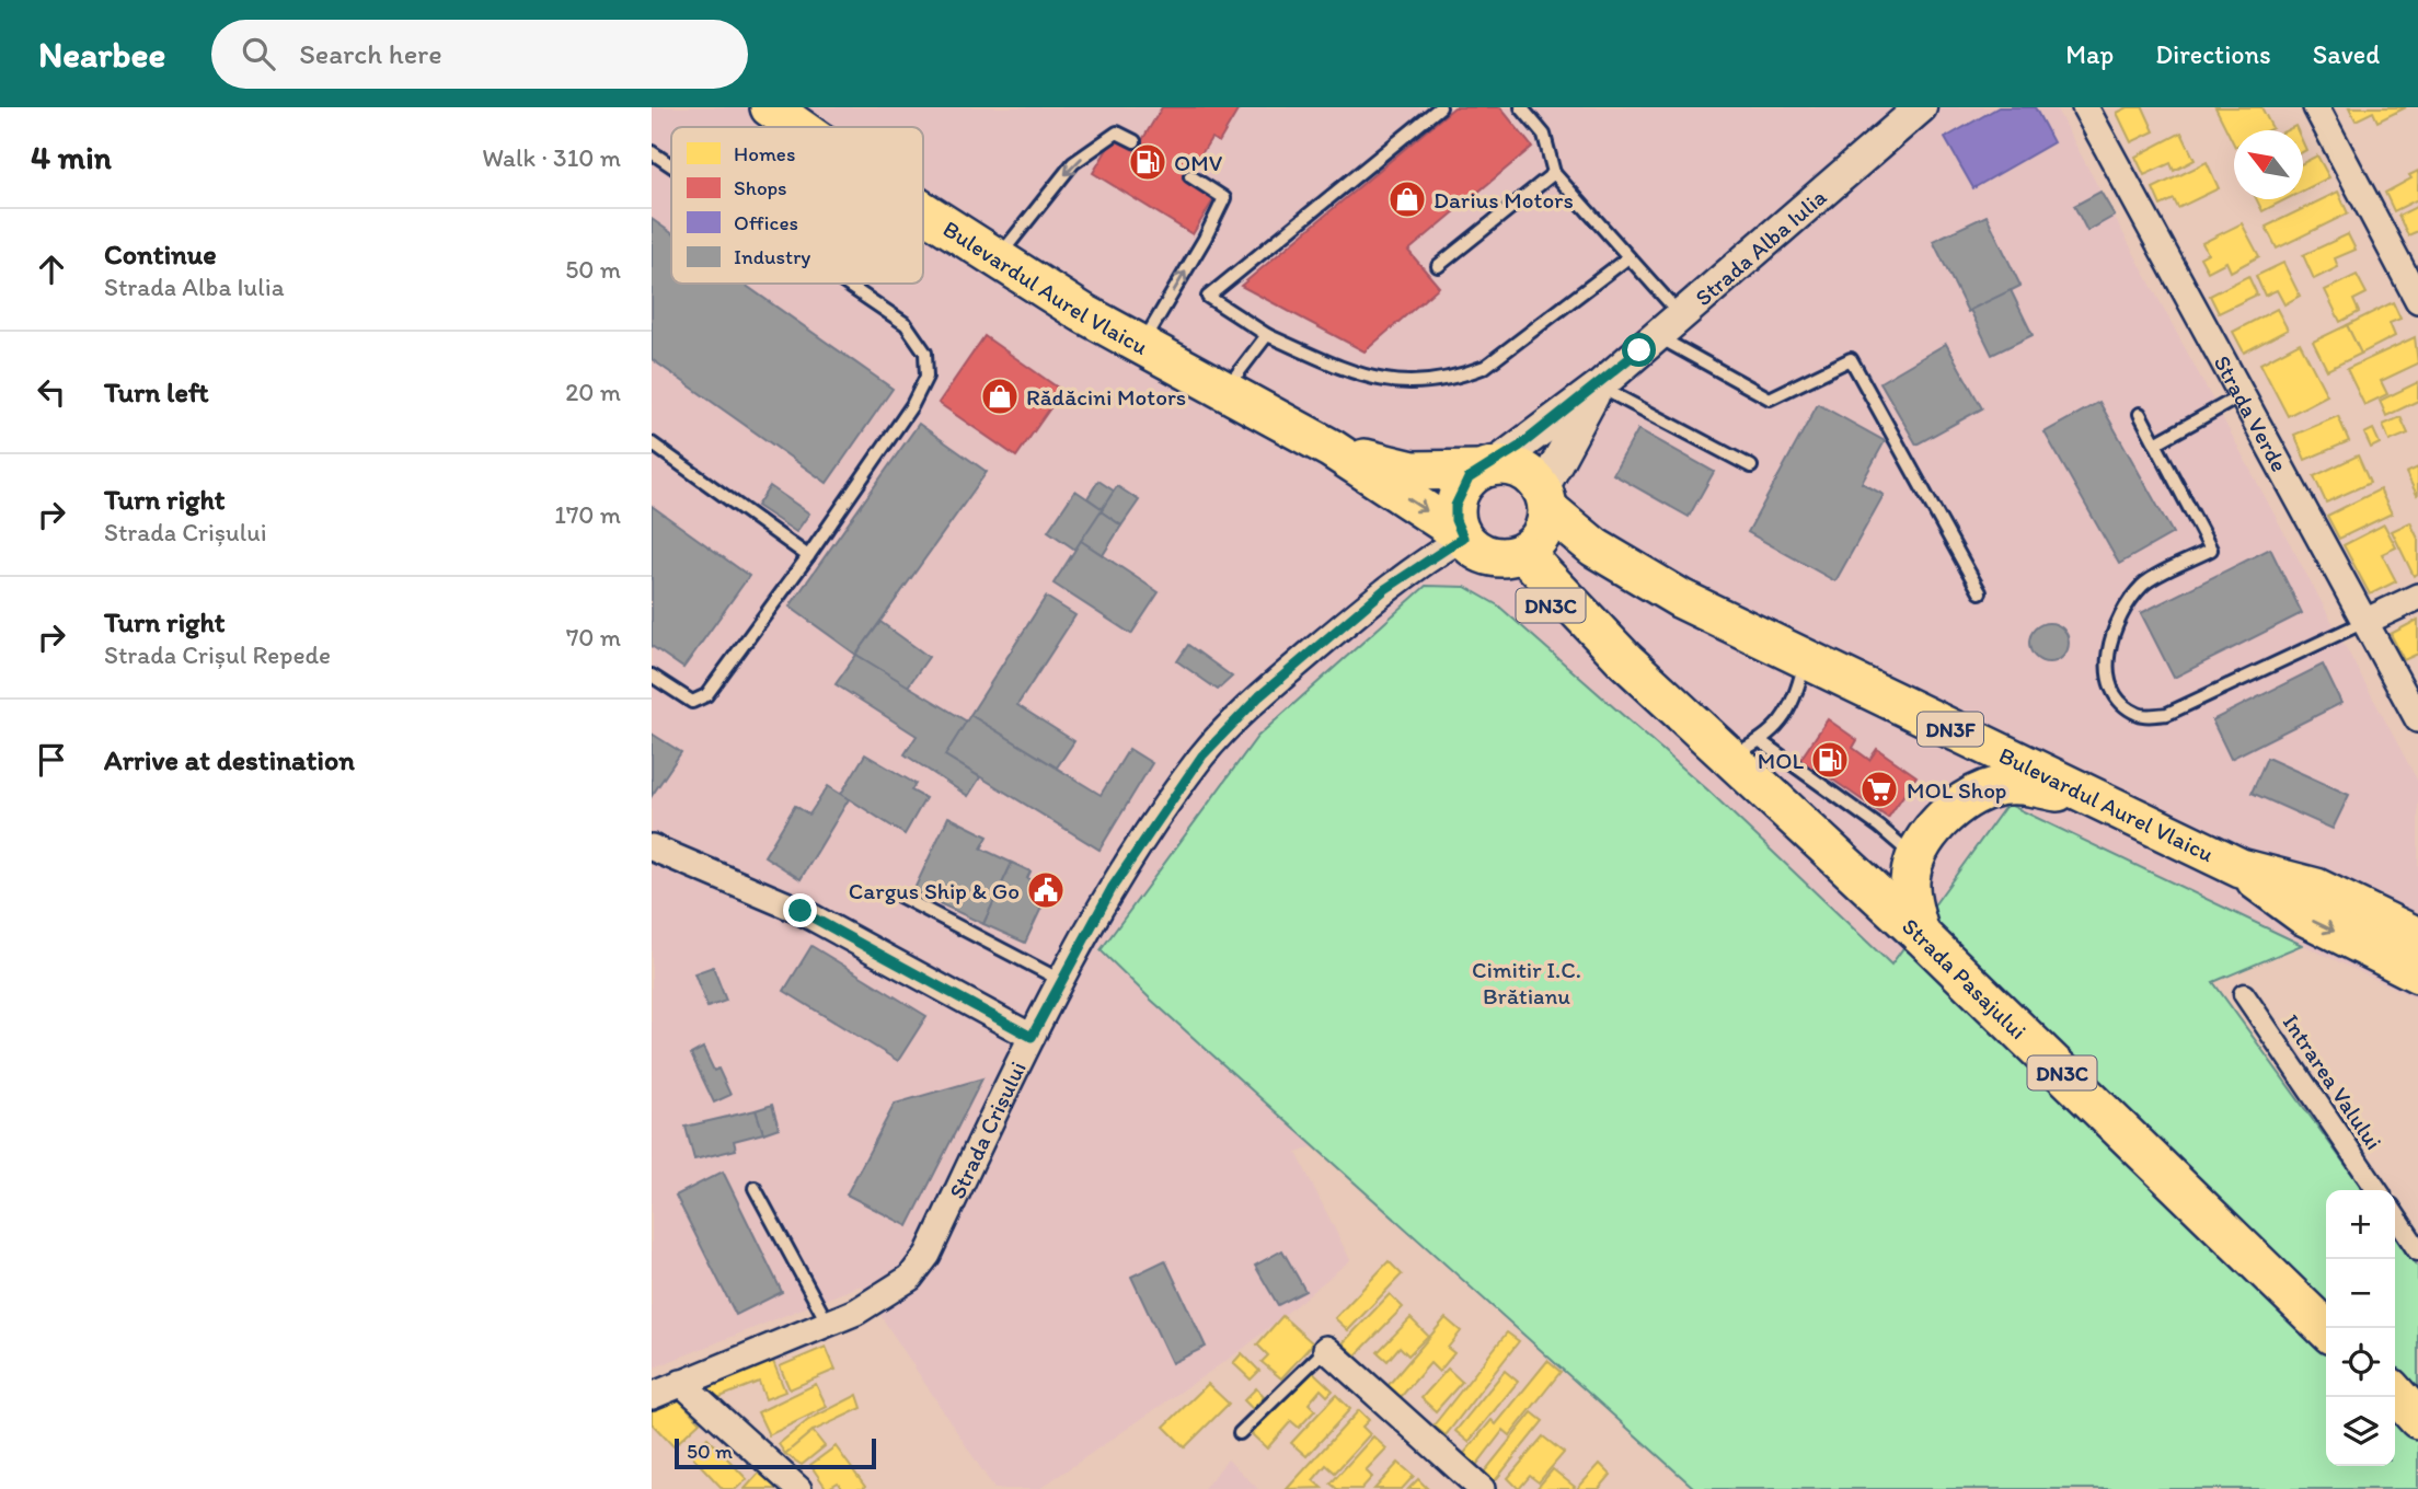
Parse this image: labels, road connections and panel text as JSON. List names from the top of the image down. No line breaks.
{"streets":{"main road":["Bulevardul Aurel Vlaicu","DN3C","DN3F","Strada Pasajului"],"street":["Strada Alba Iulia","Strada Verde","Intrarea Valului","Strada Crișului"]},"crossings":[["Strada Alba Iulia","Bulevardul Aurel Vlaicu"],["Strada Alba Iulia","Strada Pasajului"],["Strada Alba Iulia","Strada Crișului"],["Bulevardul Aurel Vlaicu","Strada Pasajului"],["Bulevardul Aurel Vlaicu","Strada Crișului"],["Strada Pasajului","Strada Crișului"]],"parks":["Cimitir I.C. Brătianu"],"places":{"fuel station":["OMV","MOL"],"shop":["Darius Motors","Rădăcini Motors"],"supermarket":["MOL Shop"],"public building":["Cargus Ship & Go"]},"legend":["Homes","Shops","Offices","Industry"],"scale_bar":"50 m","north":"top left","page":{"header":"Nearbee","search":"Search here","nav":["Map","Directions","Saved"],"heading":["4 min","Walk · 310 m"],"list":[["Continue","Strada Alba Iulia","50 m"],["Turn left","20 m"],["Turn right","Strada Crișului","170 m"],["Turn right","Strada Crișul Repede","70 m"],"Arrive at destination"],"map_buttons":["+","−"],"scale":"50 m"}}
